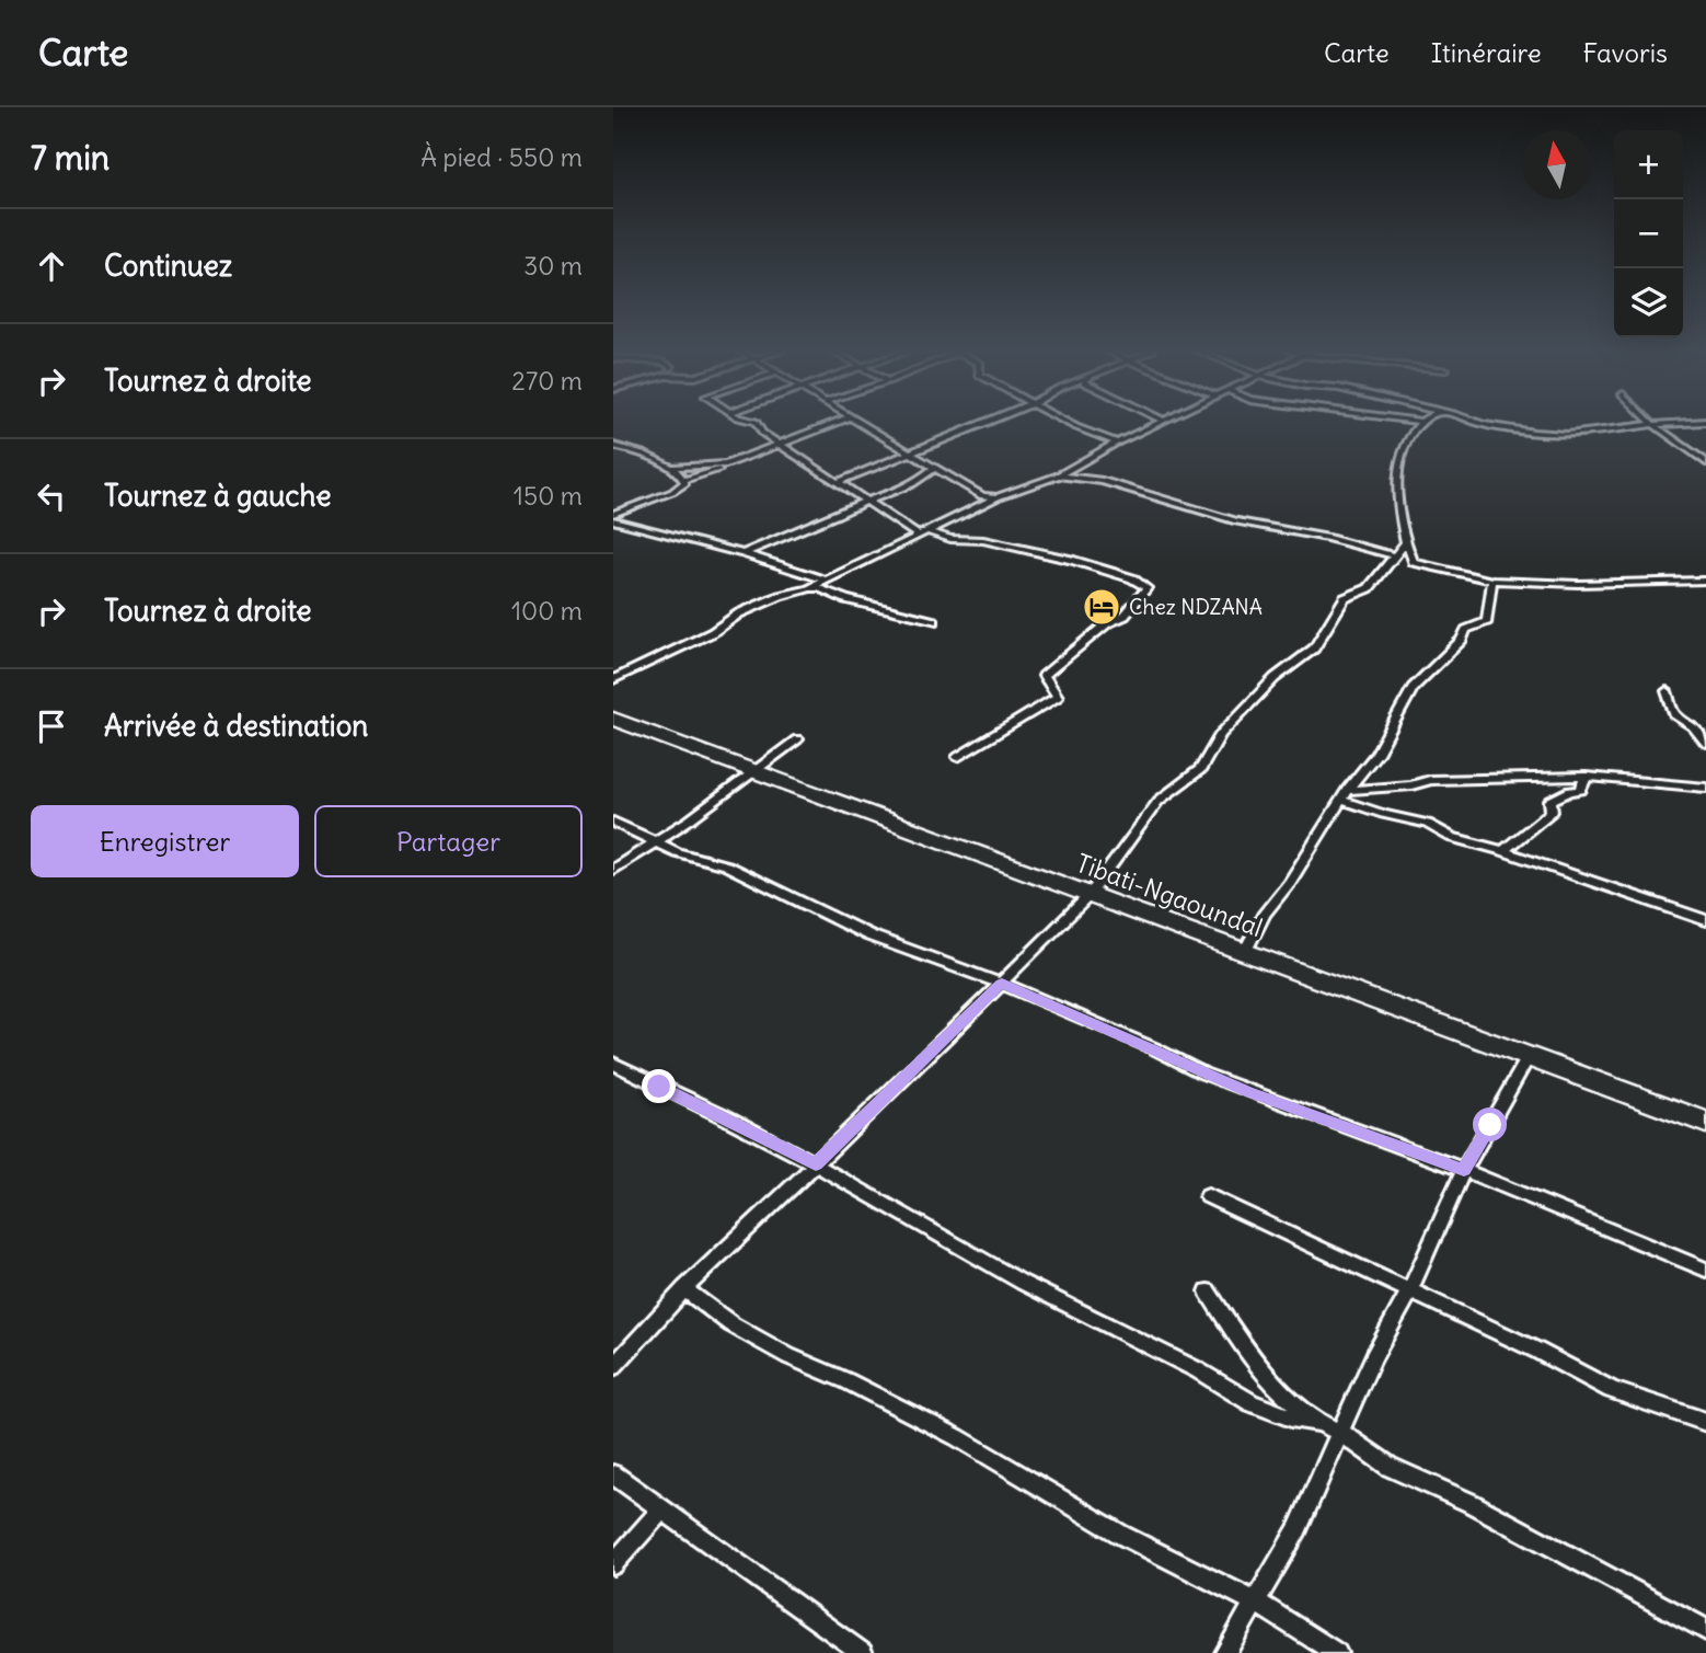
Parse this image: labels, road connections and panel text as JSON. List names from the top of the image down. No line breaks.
{"streets":{"highway":["Tibati-Ngaoundal"]},"places":{"hotel":["Chez NDZANA"]},"north":"top","page":{"header":"Carte","nav":["Carte","Itinéraire","Favoris"],"heading":["7 min","À pied · 550 m"],"map_buttons":["+","−"],"list":[["Continuez","30 m"],["Tournez à droite","270 m"],["Tournez à gauche","150 m"],["Tournez à droite","100 m"],"Arrivée à destination"],"buttons":["Enregistrer","Partager"]}}
